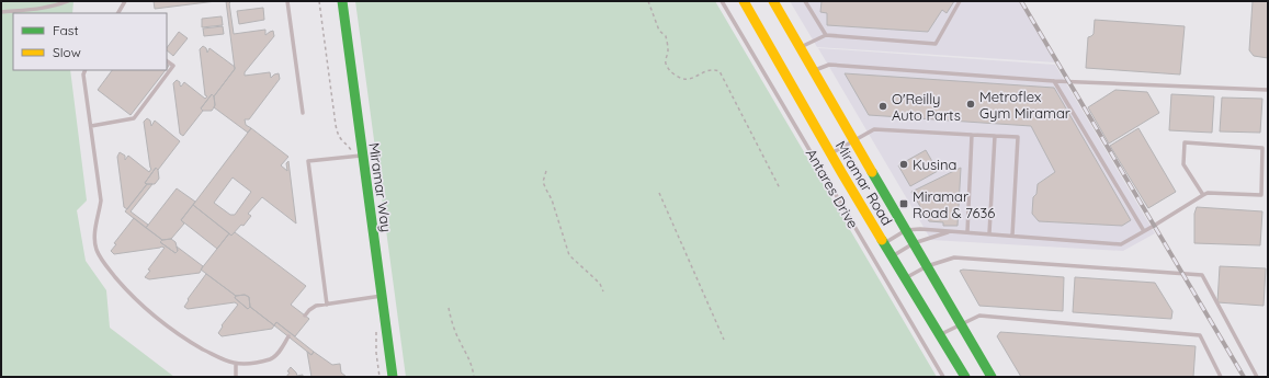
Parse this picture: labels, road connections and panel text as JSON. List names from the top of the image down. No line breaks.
{"streets":{"main road":["Miramar Road","Miramar Way"],"lane":["Antares Drive"]},"places":{"other":["Metroflex Gym Miramar","O'Reilly Auto Parts","Kusina"],"transit":["Miramar Road & 7636"]},"legend":["Fast","Slow"]}
